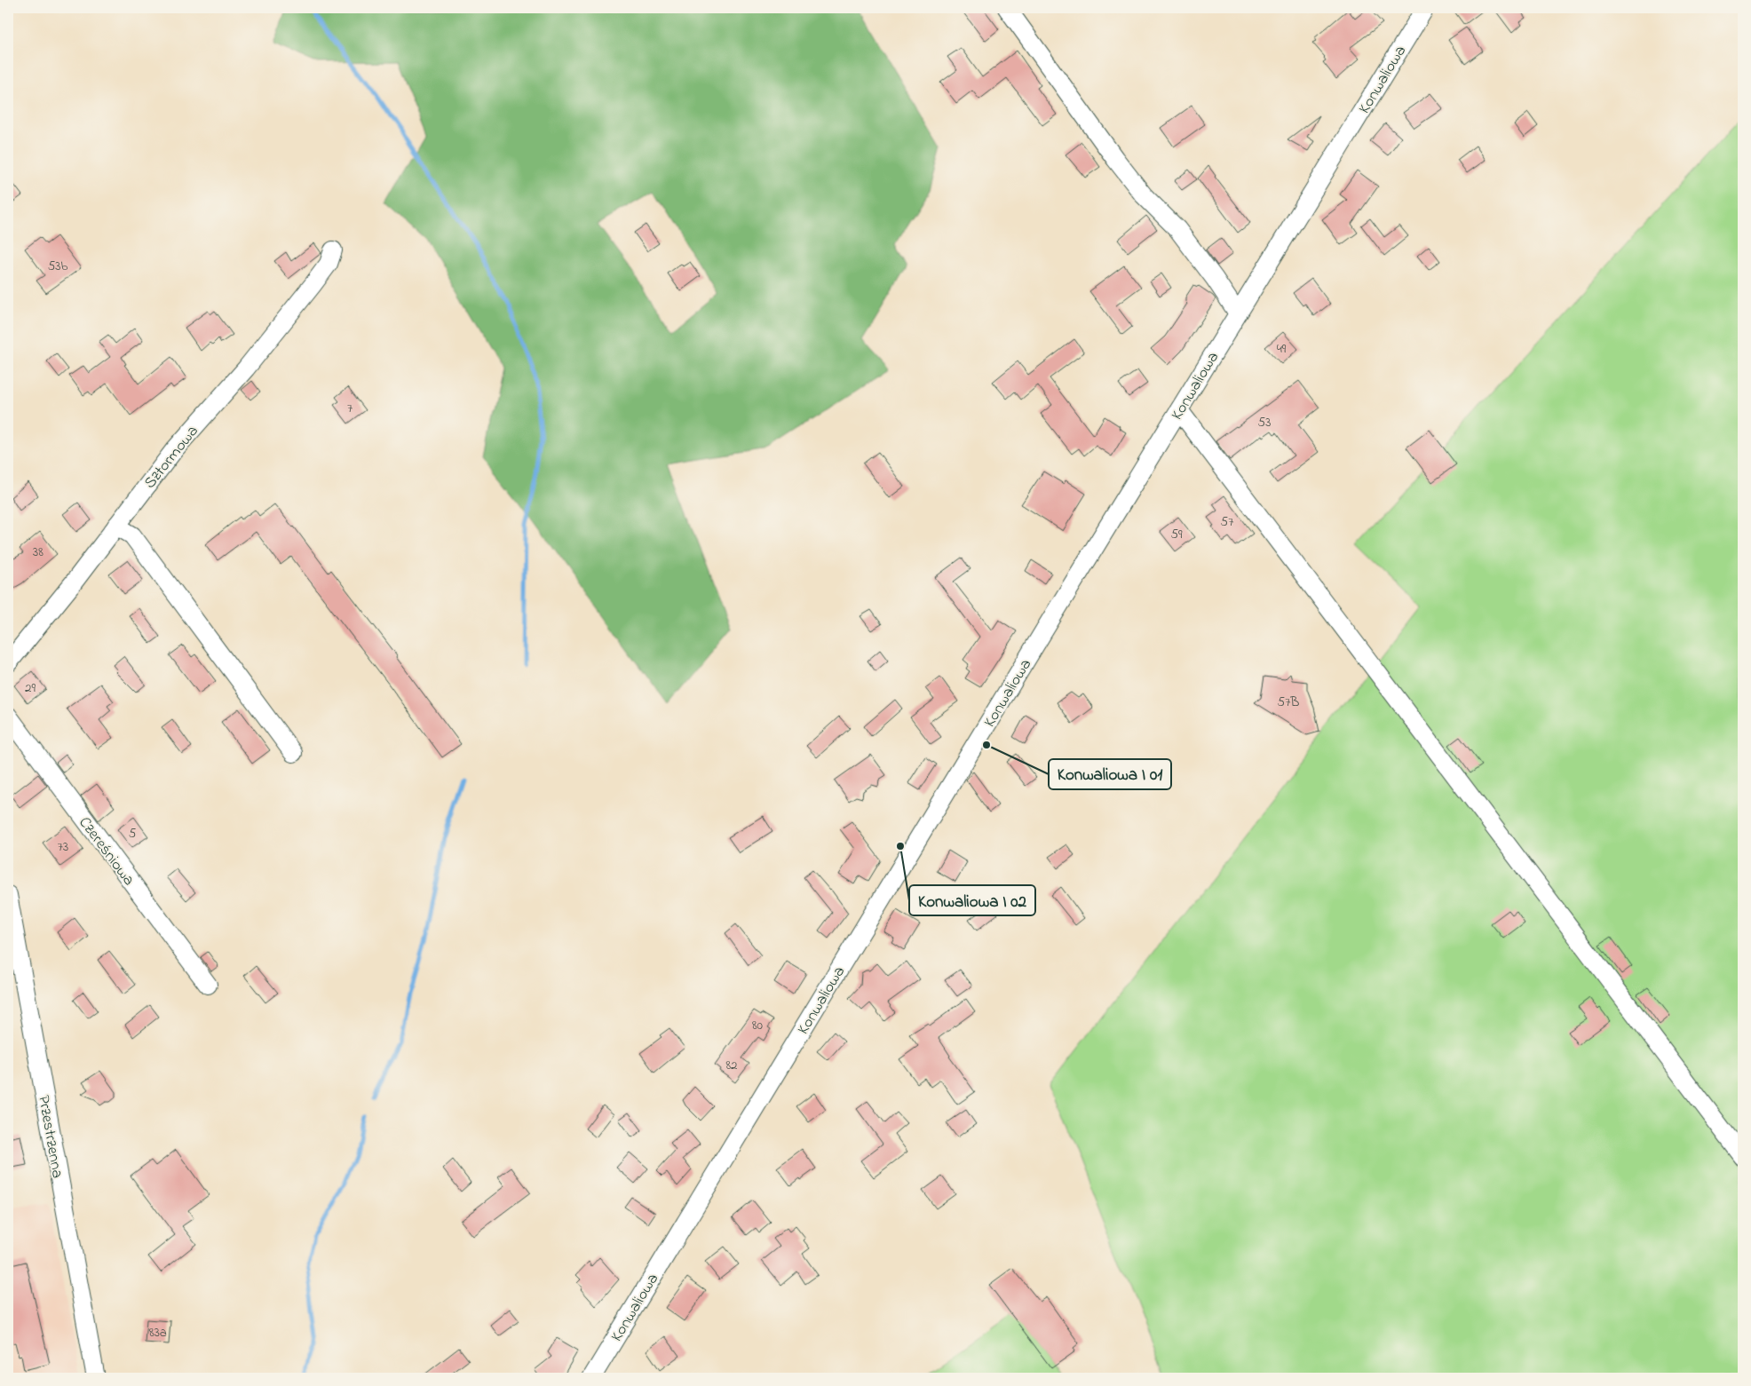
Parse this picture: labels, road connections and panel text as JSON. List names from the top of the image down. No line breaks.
{"streets":{"street":["Konwaliowa","Sztormowa","Czereśniowa","Przestrzenna"]},"places":["Konwaliowa I 01","Konwaliowa I 02"],"house_numbers":["53b","49","7","53","57","59","38","29","57B","5","73","80","82","83a"]}
